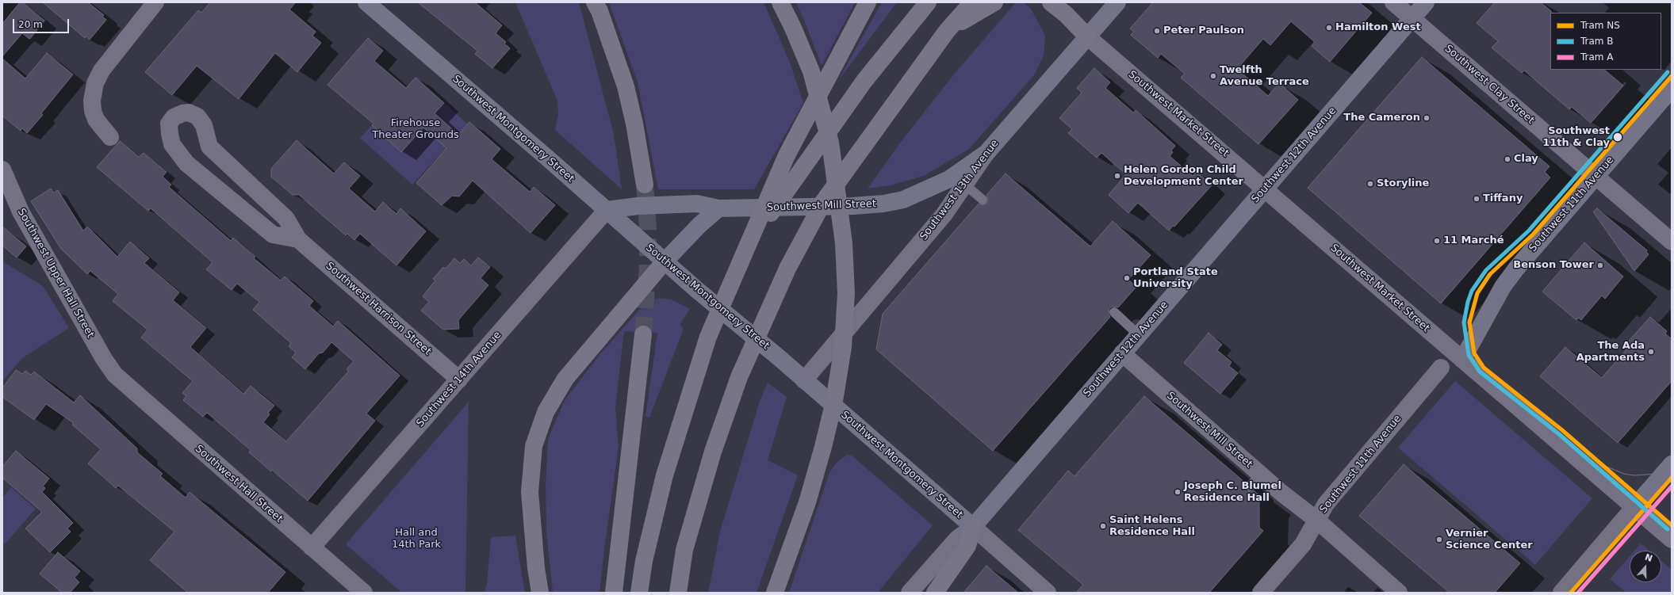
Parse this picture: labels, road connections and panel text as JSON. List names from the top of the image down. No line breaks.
{"streets":{"main road":["Southwest Clay Street","Southwest Market Street","Southwest Montgomery Street","Southwest 12th Avenue","Southwest 13th Avenue","Southwest 11th Avenue","Southwest Mill Street"],"street":["Southwest Upper Hall Street","Southwest Harrison Street","Southwest 14th Avenue","Southwest Hall Street"]},"crossings":[["Southwest Clay Street","Southwest 12th Avenue"],["Southwest Clay Street","Southwest 11th Avenue"],["Southwest Market Street","Southwest 12th Avenue"],["Southwest Market Street","Southwest 13th Avenue"],["Southwest Market Street","Southwest 11th Avenue"],["Southwest Montgomery Street","Southwest 12th Avenue"],["Southwest Montgomery Street","Southwest 13th Avenue"],["Southwest Montgomery Street","Southwest Mill Street"],["Southwest Montgomery Street","Southwest 14th Avenue"],["Southwest 12th Avenue","Southwest Mill Street"],["Southwest 13th Avenue","Southwest Mill Street"],["Southwest 11th Avenue","Southwest Mill Street"],["Southwest Mill Street","Southwest 14th Avenue"],["Southwest Upper Hall Street","Southwest Hall Street"],["Southwest Harrison Street","Southwest 14th Avenue"],["Southwest 14th Avenue","Southwest Hall Street"]],"parks":["Firehouse Theater Grounds","Hall and 14th Park"],"places":["Hamilton West","Peter Paulson","Twelfth Avenue Terrace","The Cameron","Southwest 11th & Clay","Clay","Helen Gordon Child Development Center","Storyline","Tiffany","11 Marché","Benson Tower","Portland State University","The Ada Apartments","Joseph C. Blumel Residence Hall","Saint Helens Residence Hall","Vernier Science Center"],"lines":["tram line B","tram line NS","tram line A"],"legend":["Tram NS","Tram B","Tram A"],"scale_bar":"20 m","north":"top"}
